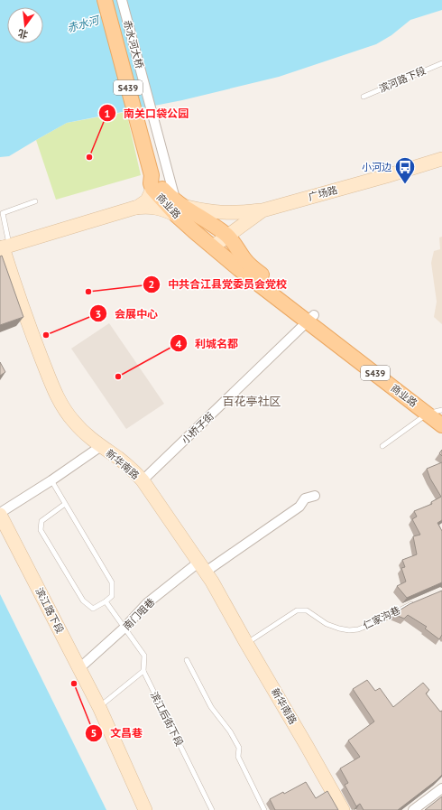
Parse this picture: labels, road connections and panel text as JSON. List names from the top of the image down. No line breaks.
{"streets":{"main road":["赤水河大桥","S439","广场路","商业路","新华南路","滨江路下段"],"street":["小桥子街","南门咀巷"],"lane":["滨河路下段","仁家沟巷","滨江后街下段"]},"crossings":[["赤水河大桥","商业路"],["广场路","商业路"],["商业路","小桥子街"],["小桥子街","新华南路"],["新华南路","南门咀巷"],["新华南路","仁家沟巷"],["滨江路下段","南门咀巷"],["南门咀巷","滨江后街下段"]],"districts":["百花亭社区"],"water":["赤水河"],"places":{"other":["南关口袋公园","中共合江县党委员会党校","会展中心","利城名都","文昌巷"],"bus stop":["小河边"]},"north":"bottom"}
